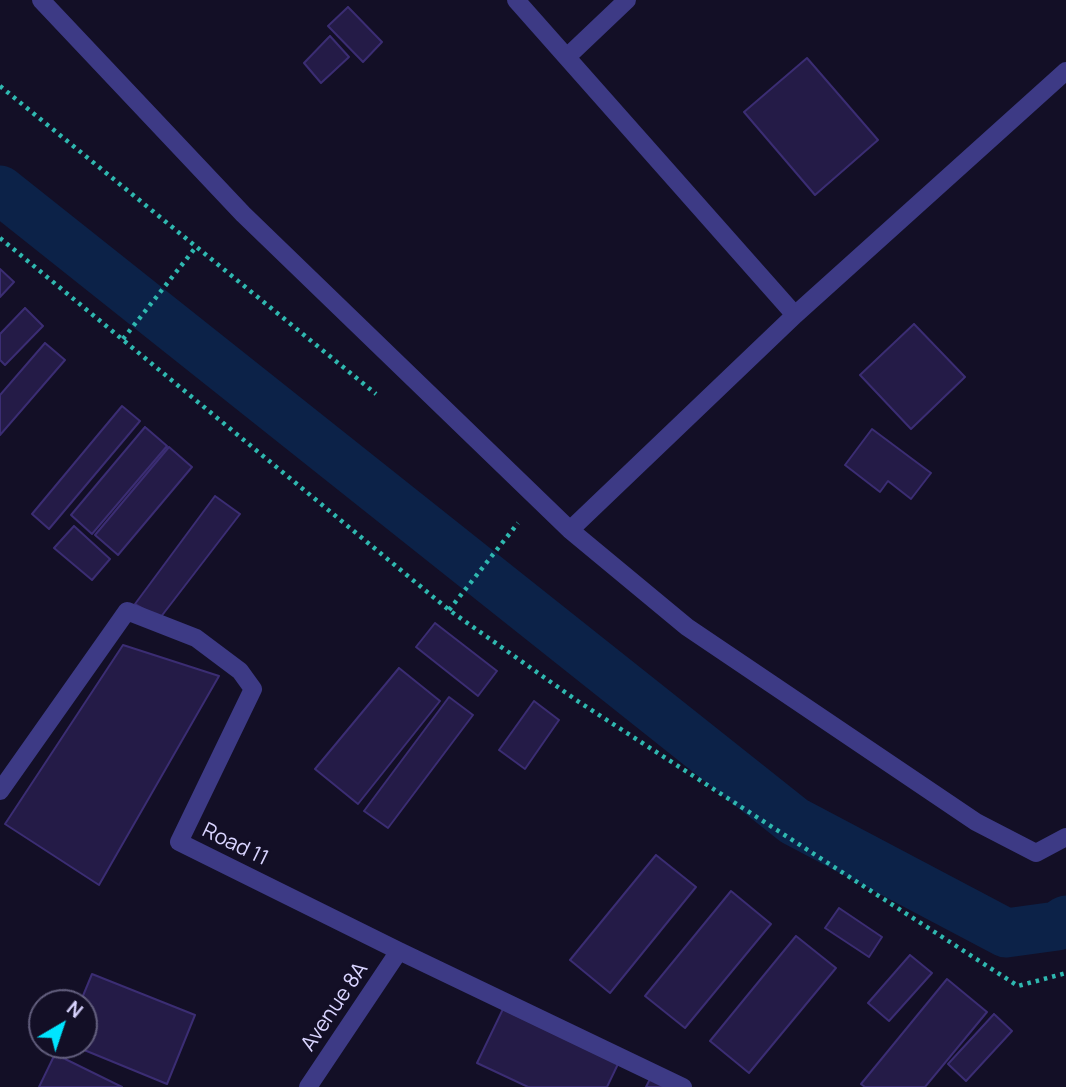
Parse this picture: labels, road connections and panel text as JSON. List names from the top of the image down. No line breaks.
{"streets":{"street":["Road 11","Avenue 8A"]},"crossings":[["Road 11","Avenue 8A"]],"north":"top right"}
